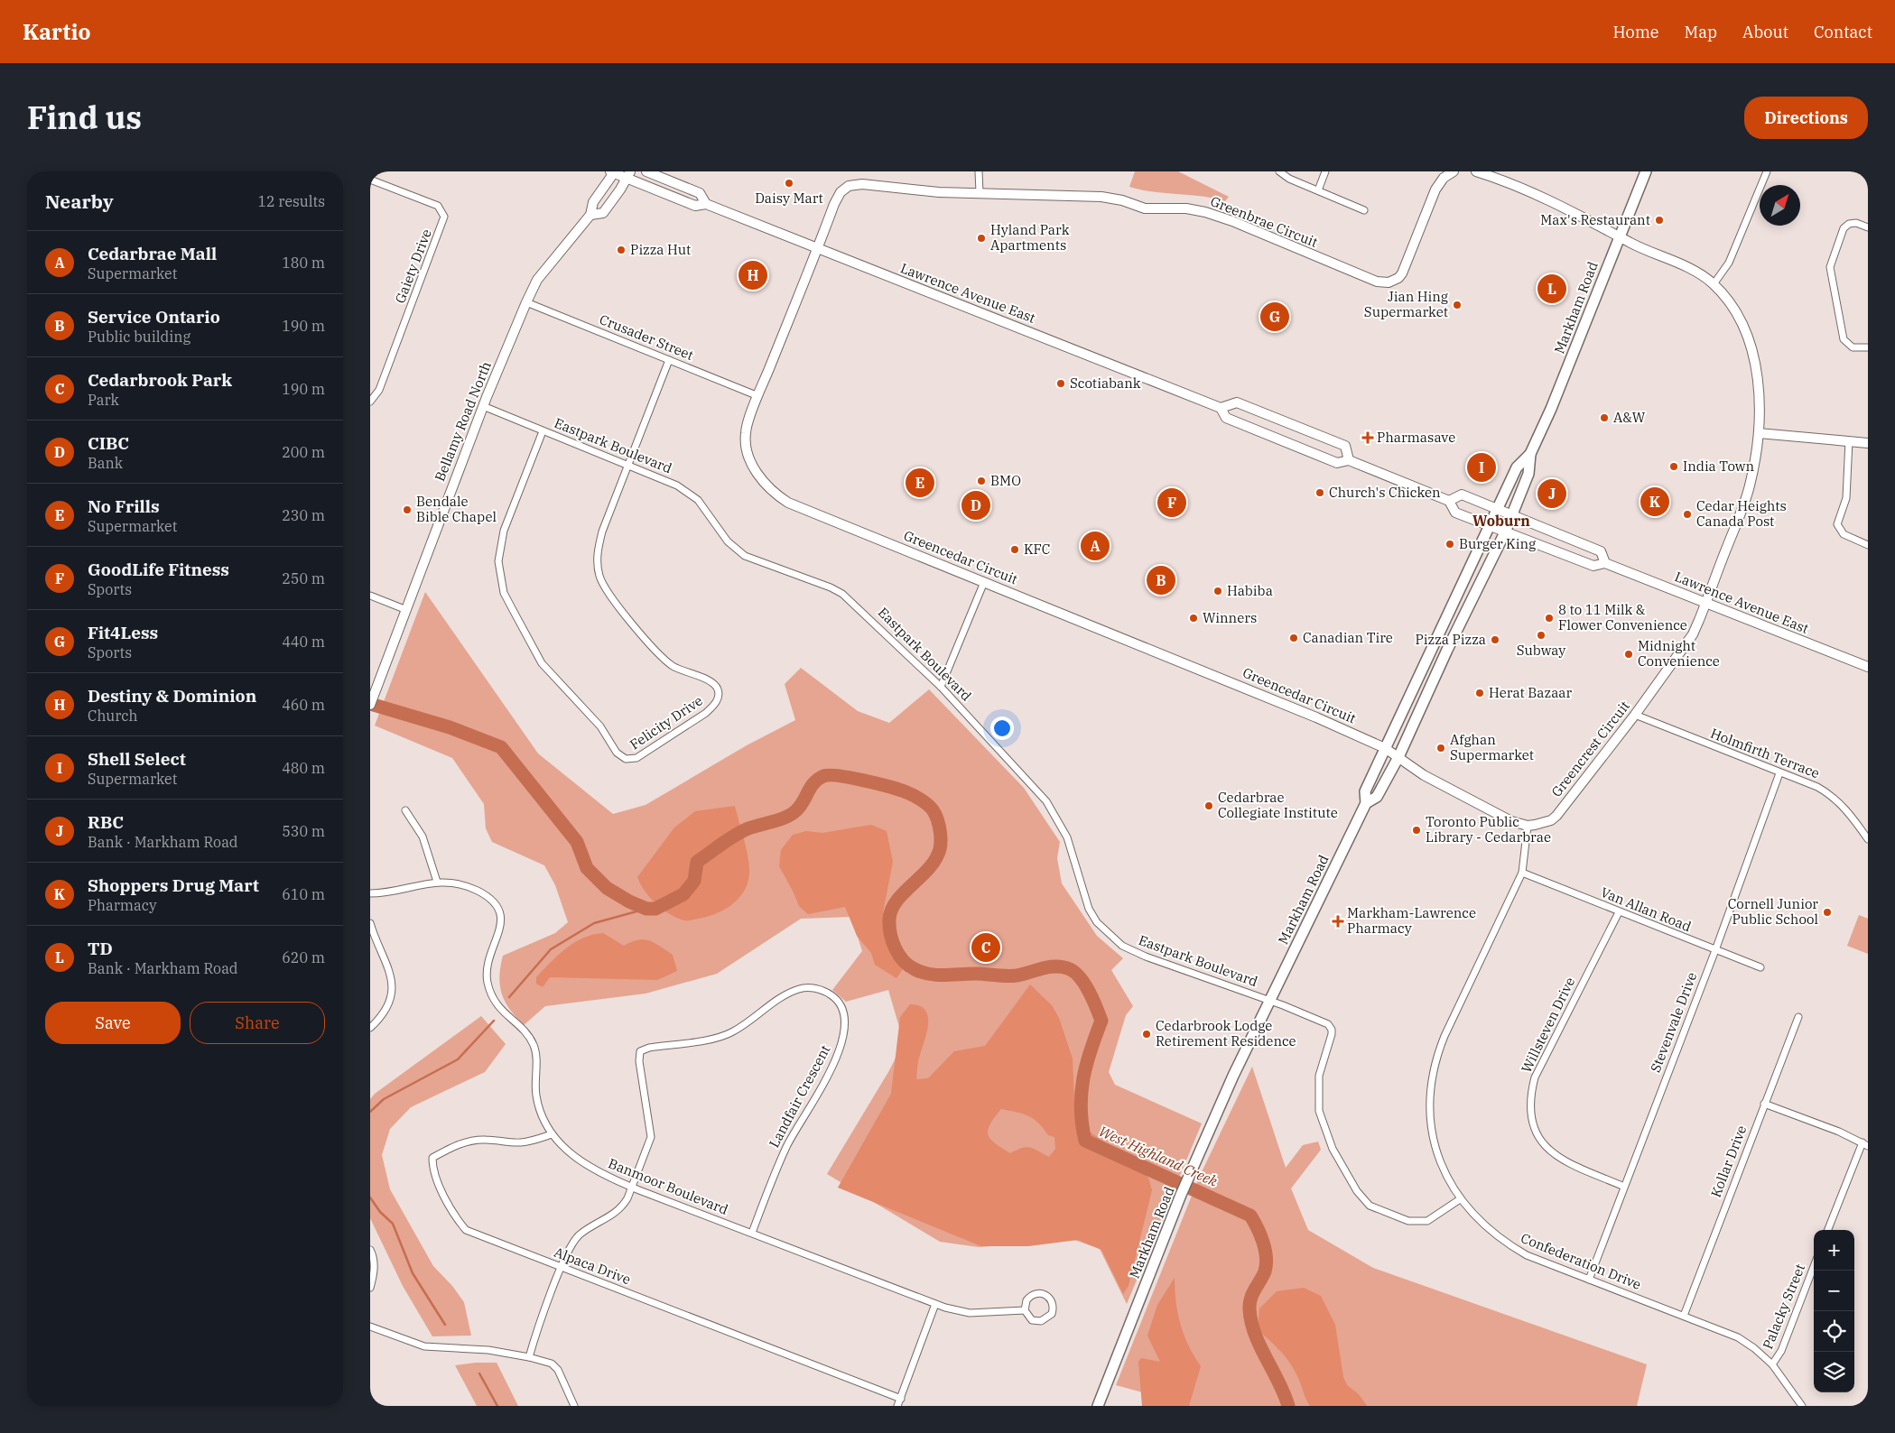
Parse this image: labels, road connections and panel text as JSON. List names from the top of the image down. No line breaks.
{"streets":{"main road":["Markham Road"],"street":["Greenbrae Circuit","Gaiety Drive","Lawrence Avenue East","Crusader Street","Bellamy Road North","Eastpark Boulevard","Greencedar Circuit","Felicity Drive","Greencrest Circuit","Holmfirth Terrace","Van Allan Road","Stevenvale Drive","Willsteven Drive","Landfair Crescent","Kollar Drive","Banmoor Boulevard","Confederation Drive","Alpaca Drive","Palacky Street"]},"crossings":[["Greenbrae Circuit","Lawrence Avenue East"],["Greenbrae Circuit","Greencedar Circuit"],["Lawrence Avenue East","Markham Road"],["Lawrence Avenue East","Bellamy Road North"],["Lawrence Avenue East","Greencedar Circuit"],["Lawrence Avenue East","Greencrest Circuit"],["Markham Road","Eastpark Boulevard"],["Markham Road","Greencedar Circuit"],["Crusader Street","Bellamy Road North"],["Crusader Street","Greencedar Circuit"],["Bellamy Road North","Eastpark Boulevard"],["Eastpark Boulevard","Felicity Drive"],["Eastpark Boulevard","Confederation Drive"],["Greencrest Circuit","Holmfirth Terrace"],["Greencrest Circuit","Confederation Drive"],["Holmfirth Terrace","Stevenvale Drive"],["Van Allan Road","Stevenvale Drive"],["Van Allan Road","Willsteven Drive"],["Van Allan Road","Confederation Drive"],["Stevenvale Drive","Willsteven Drive"],["Stevenvale Drive","Confederation Drive"],["Landfair Crescent","Banmoor Boulevard"],["Kollar Drive","Confederation Drive"],["Banmoor Boulevard","Alpaca Drive"],["Confederation Drive","Palacky Street"]],"districts":["Woburn"],"water":["West Highland Creek"],"places":{"other":["Daisy Mart","Max's Restaurant","Hyland Park Apartments","Pizza Hut","Jian Hing Supermarket","Scotiabank","A&W","India Town","BMO","Church's Chicken","Bendale Bible Chapel","Cedar Heights Canada Post","Burger King","KFC","Habiba","Winners","8 to 11 Milk & Flower Convenience","Subway","Canadian Tire","Pizza Pizza","Midnight Convenience","Herat Bazaar","Afghan Supermarket","Cedarbrae Collegiate Institute","Toronto Public Library - Cedarbrae","Cornell Junior Public School","Cedarbrook Lodge Retirement Residence"],"health":["Pharmasave","Markham-Lawrence Pharmacy"]},"north":"top right","page":{"header":"Kartio","nav":["Home","Map","About","Contact"],"title":"Find us","buttons":["Directions",["Save","Share"]],"heading":["Nearby","12 results"],"list":[{"mark":"A","name":"Cedarbrae Mall","note":"Supermarket","value":"180 m"},{"mark":"B","name":"Service Ontario","note":"Public building","value":"190 m"},{"mark":"C","name":"Cedarbrook Park","note":"Park","value":"190 m"},{"mark":"D","name":"CIBC","note":"Bank","value":"200 m"},{"mark":"E","name":"No Frills","note":"Supermarket","value":"230 m"},{"mark":"F","name":"GoodLife Fitness","note":"Sports","value":"250 m"},{"mark":"G","name":"Fit4Less","note":"Sports","value":"440 m"},{"mark":"H","name":"Destiny & Dominion","note":"Church","value":"460 m"},{"mark":"I","name":"Shell Select","note":"Supermarket","value":"480 m"},{"mark":"J","name":"RBC","note":"Bank · Markham Road","value":"530 m"},{"mark":"K","name":"Shoppers Drug Mart","note":"Pharmacy","value":"610 m"},{"mark":"L","name":"TD","note":"Bank · Markham Road","value":"620 m"}],"pins":["H","L","G","I","E","J","K","F","D","A","B","C"],"map_buttons":["+","−"]}}
